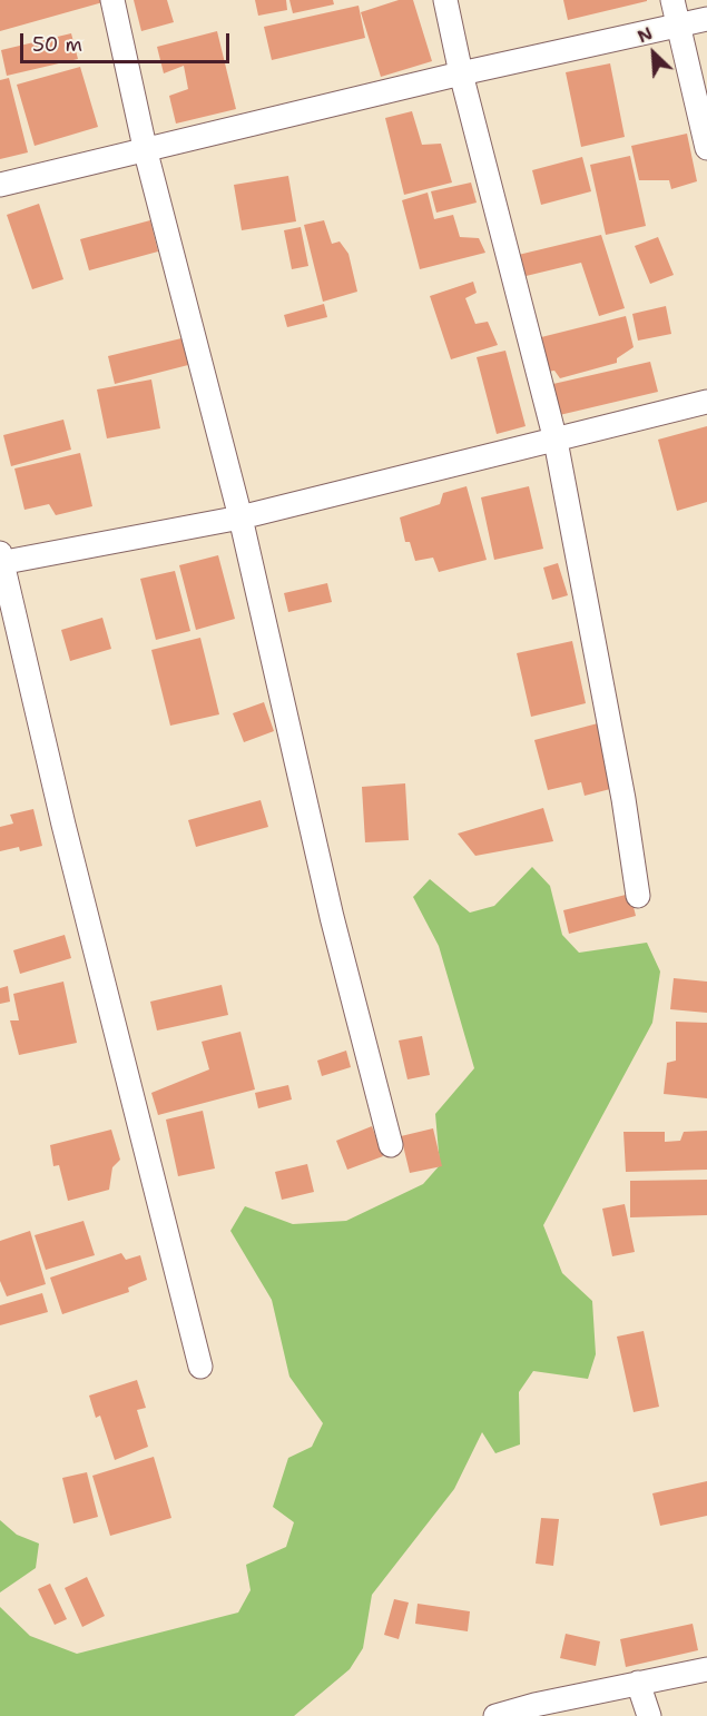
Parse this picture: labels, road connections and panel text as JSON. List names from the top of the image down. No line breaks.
{"scale_bar":"50 m","north":"top left"}
